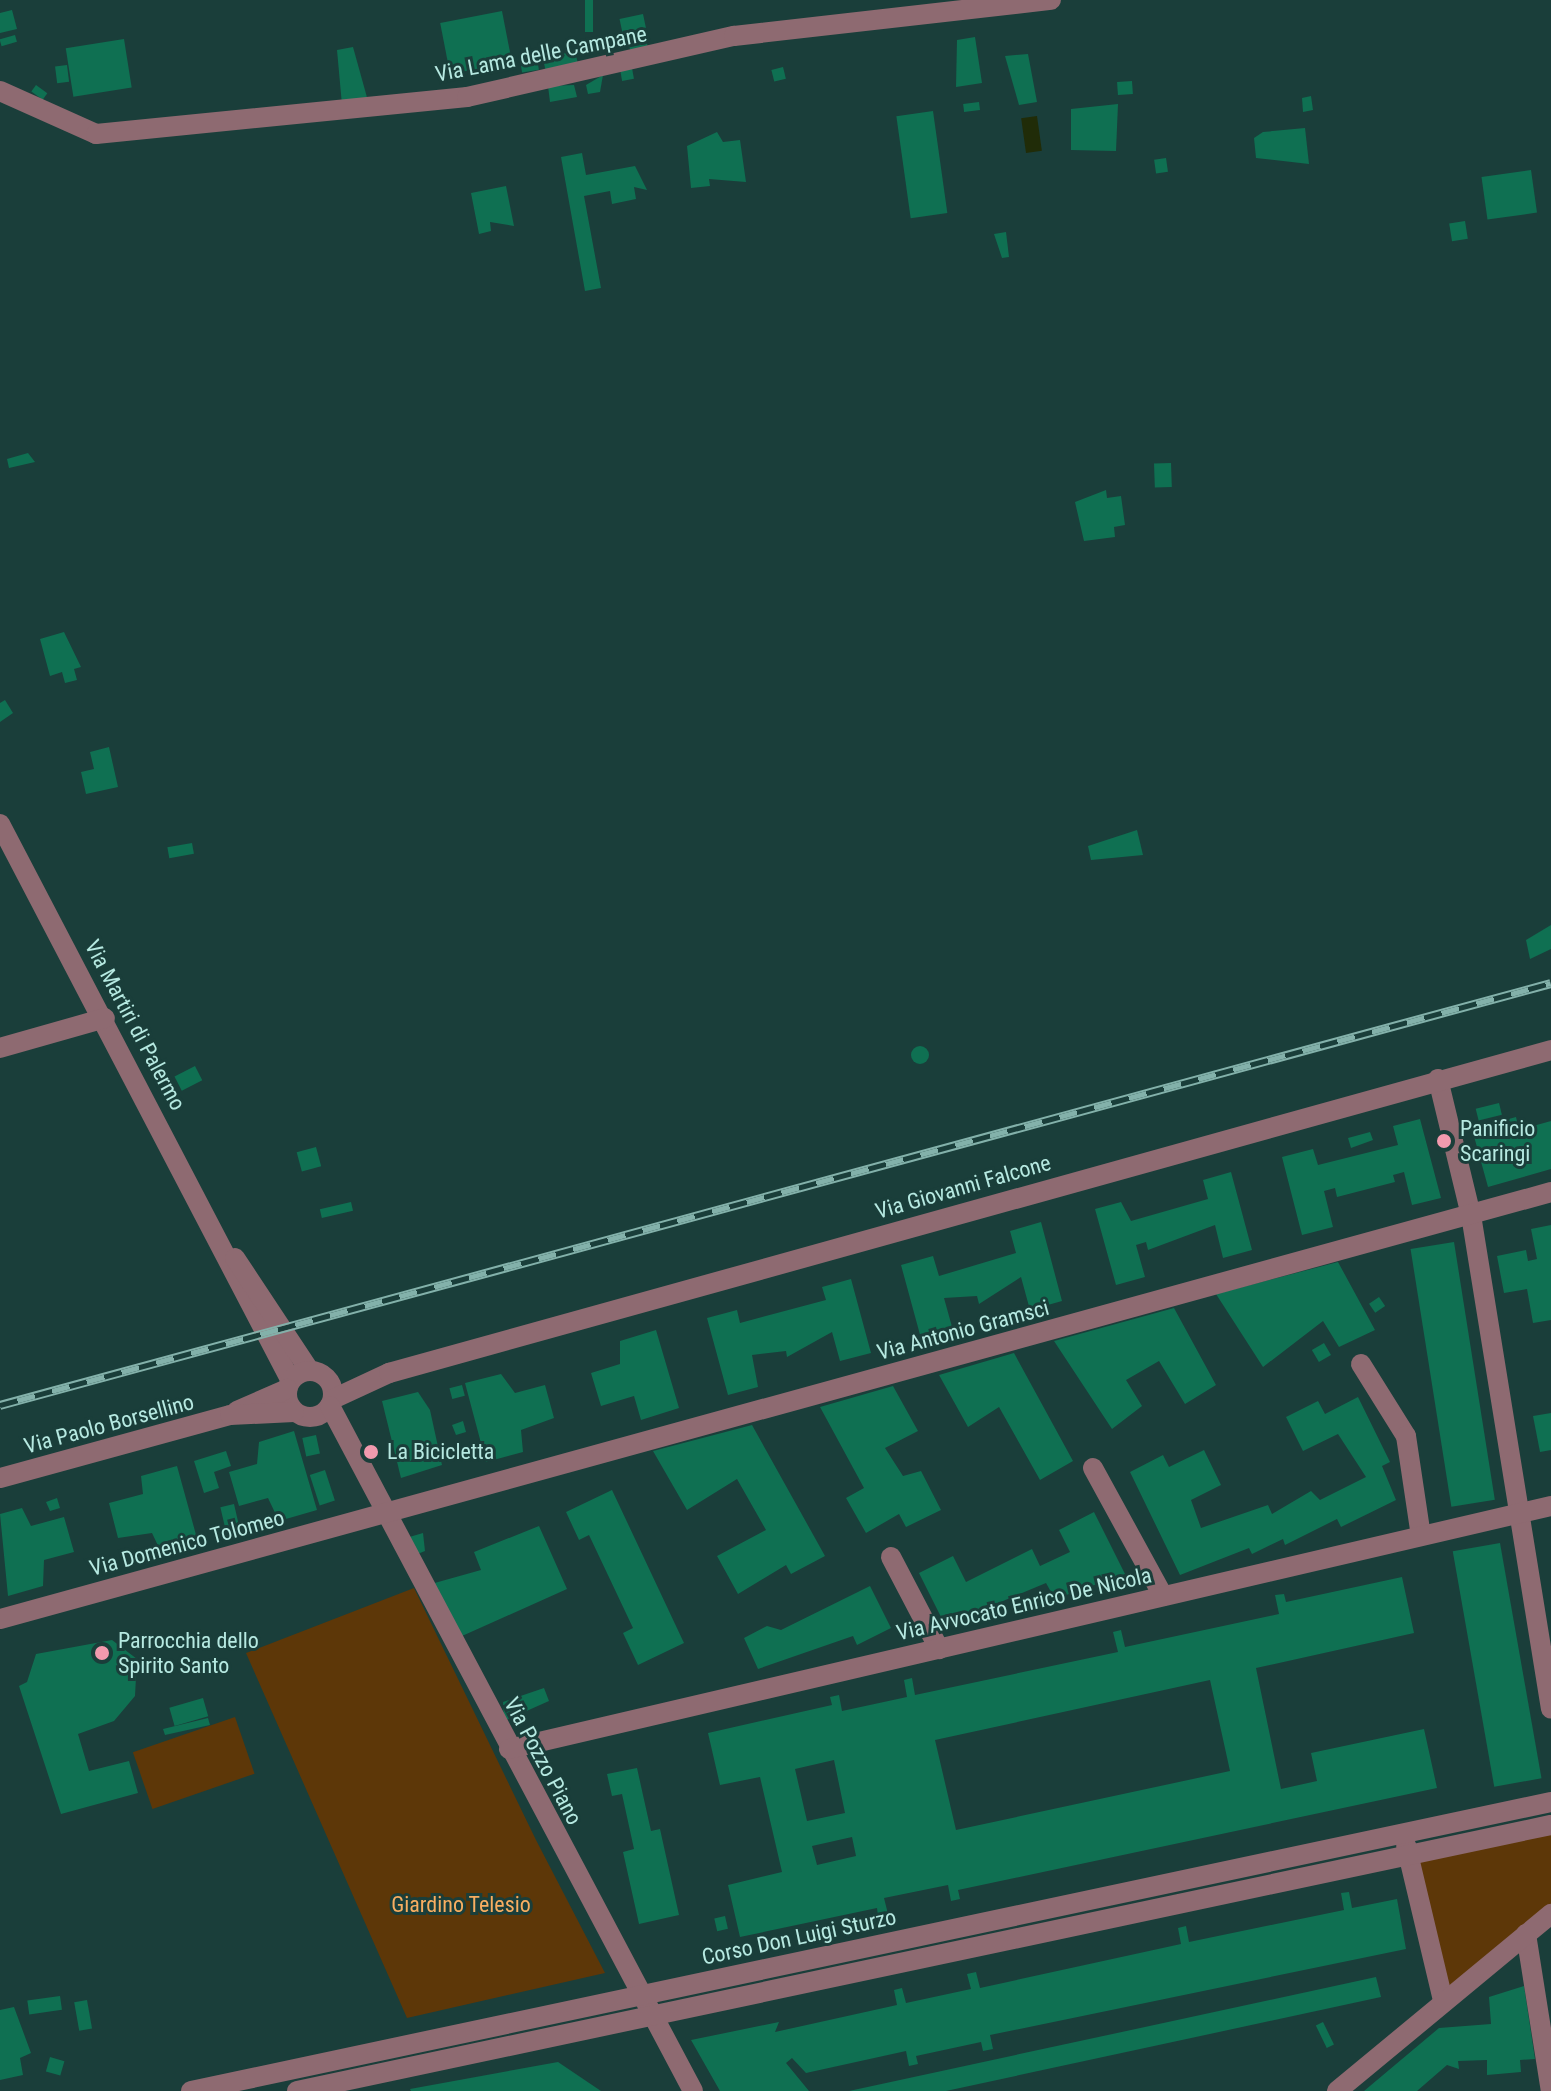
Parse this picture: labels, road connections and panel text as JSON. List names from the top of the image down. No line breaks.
{"streets":{"street":["Via Lama delle Campane","Via Martiri di Palermo","Via Giovanni Falcone","Via Antonio Gramsci","Via Paolo Borsellino","Via Domenico Tolomeo","Via Avvocato Enrico De Nicola","Via Pozzo Piano","Corso Don Luigi Sturzo"]},"crossings":[["Via Martiri di Palermo","Via Pozzo Piano"],["Via Giovanni Falcone","Via Paolo Borsellino"],["Via Giovanni Falcone","Via Pozzo Piano"],["Via Antonio Gramsci","Via Domenico Tolomeo"],["Via Antonio Gramsci","Via Pozzo Piano"],["Via Paolo Borsellino","Via Pozzo Piano"],["Via Domenico Tolomeo","Via Pozzo Piano"],["Via Avvocato Enrico De Nicola","Via Pozzo Piano"],["Via Pozzo Piano","Corso Don Luigi Sturzo"]],"parks":["Giardino Telesio"],"places":["Panificio Scaringi","La Bicicletta","Parrocchia dello Spirito Santo"]}
